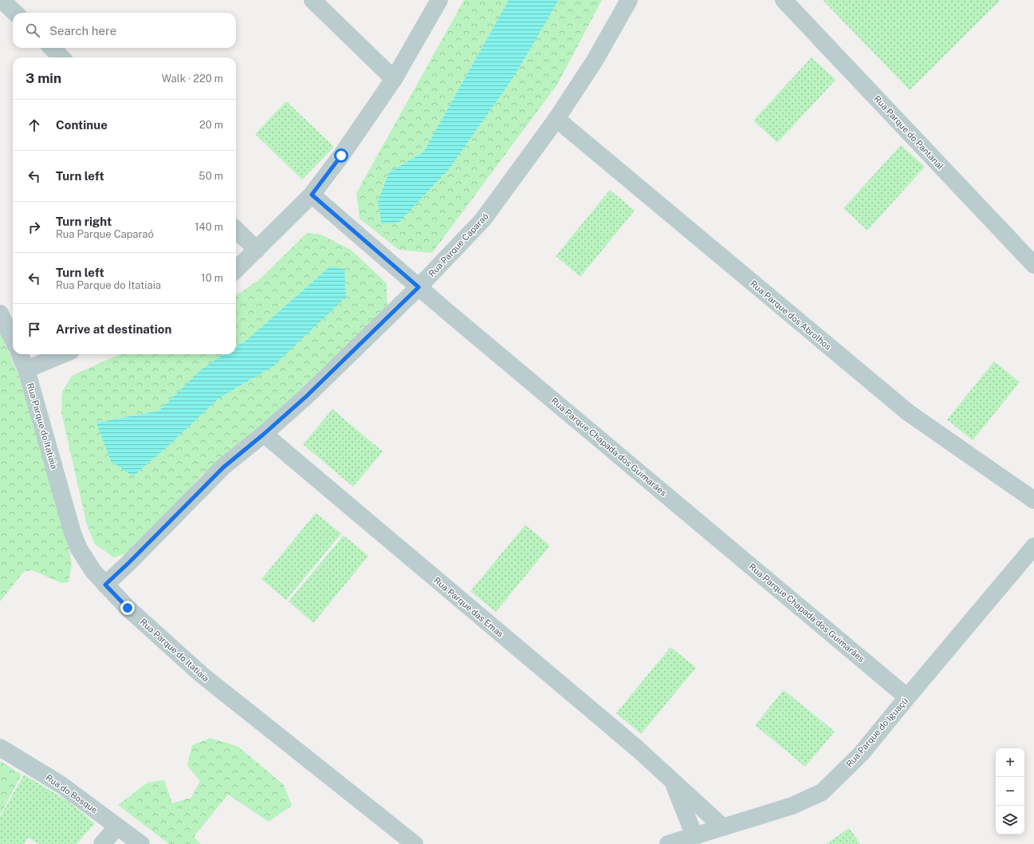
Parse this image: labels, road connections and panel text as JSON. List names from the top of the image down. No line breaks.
{"streets":{"street":["Rua Parque do Pantanal","Rua Parque Caparaó","Rua Parque dos Abrolhos","Rua Parque do Itatiaia","Rua Parque Chapada dos Guimarães","Rua Parque das Emas","Rua Parque do Iguaçú","Rua do Bosque"]},"crossings":[["Rua Parque Caparaó","Rua Parque dos Abrolhos"],["Rua Parque Caparaó","Rua Parque do Itatiaia"],["Rua Parque Caparaó","Rua Parque Chapada dos Guimarães"],["Rua Parque Caparaó","Rua Parque das Emas"],["Rua Parque Chapada dos Guimarães","Rua Parque do Iguaçú"],["Rua Parque das Emas","Rua Parque do Iguaçú"]],"page":{"search":"Search here","heading":["3 min","Walk · 220 m"],"list":[["Continue","20 m"],["Turn left","50 m"],["Turn right","Rua Parque Caparaó","140 m"],["Turn left","Rua Parque do Itatiaia","10 m"],"Arrive at destination"],"map_buttons":["+","−"]}}
